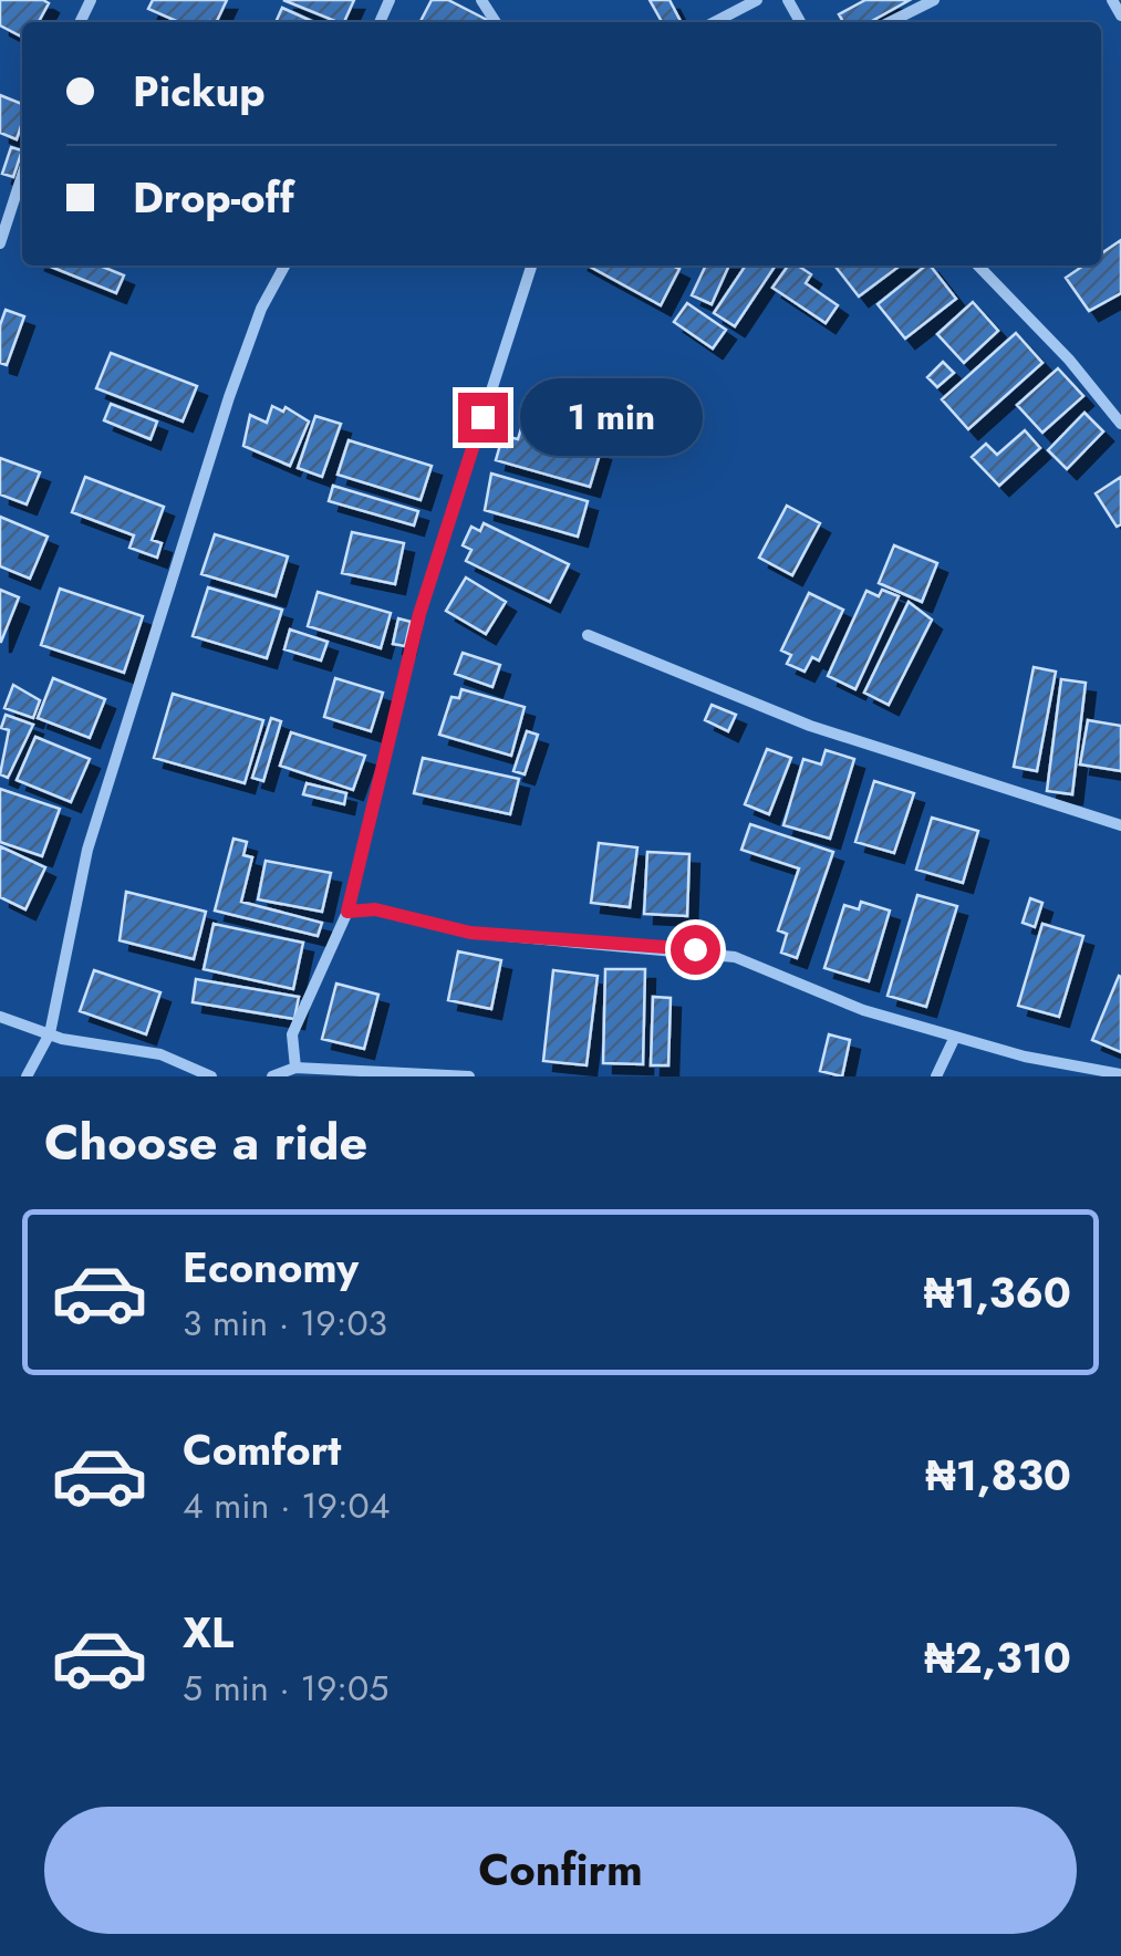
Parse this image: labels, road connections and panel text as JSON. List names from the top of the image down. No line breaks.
{"page":{"banner":["Pickup","Drop-off"],"bubble":"1 min","heading":"Choose a ride","list":[{"name":"Economy","note":"3 min · 19:03","value":"₦1,360"},{"name":"Comfort","note":"4 min · 19:04","value":"₦1,830"},{"name":"XL","note":"5 min · 19:05","value":"₦2,310"}],"buttons":"Confirm"}}
